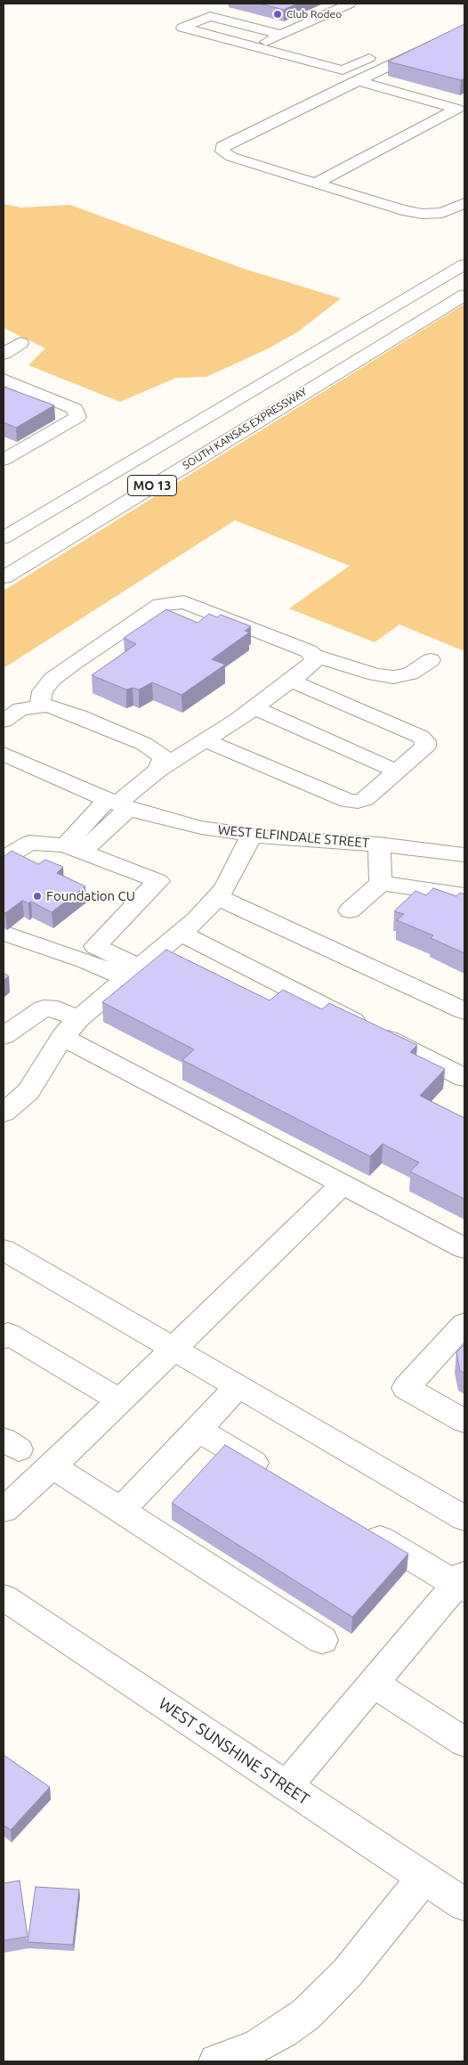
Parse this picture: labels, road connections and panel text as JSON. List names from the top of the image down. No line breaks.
{"streets":{"main road":["SOUTH KANSAS EXPRESSWAY","MO 13","WEST ELFINDALE STREET","WEST SUNSHINE STREET"]},"places":["Club Rodeo","Foundation CU"]}
